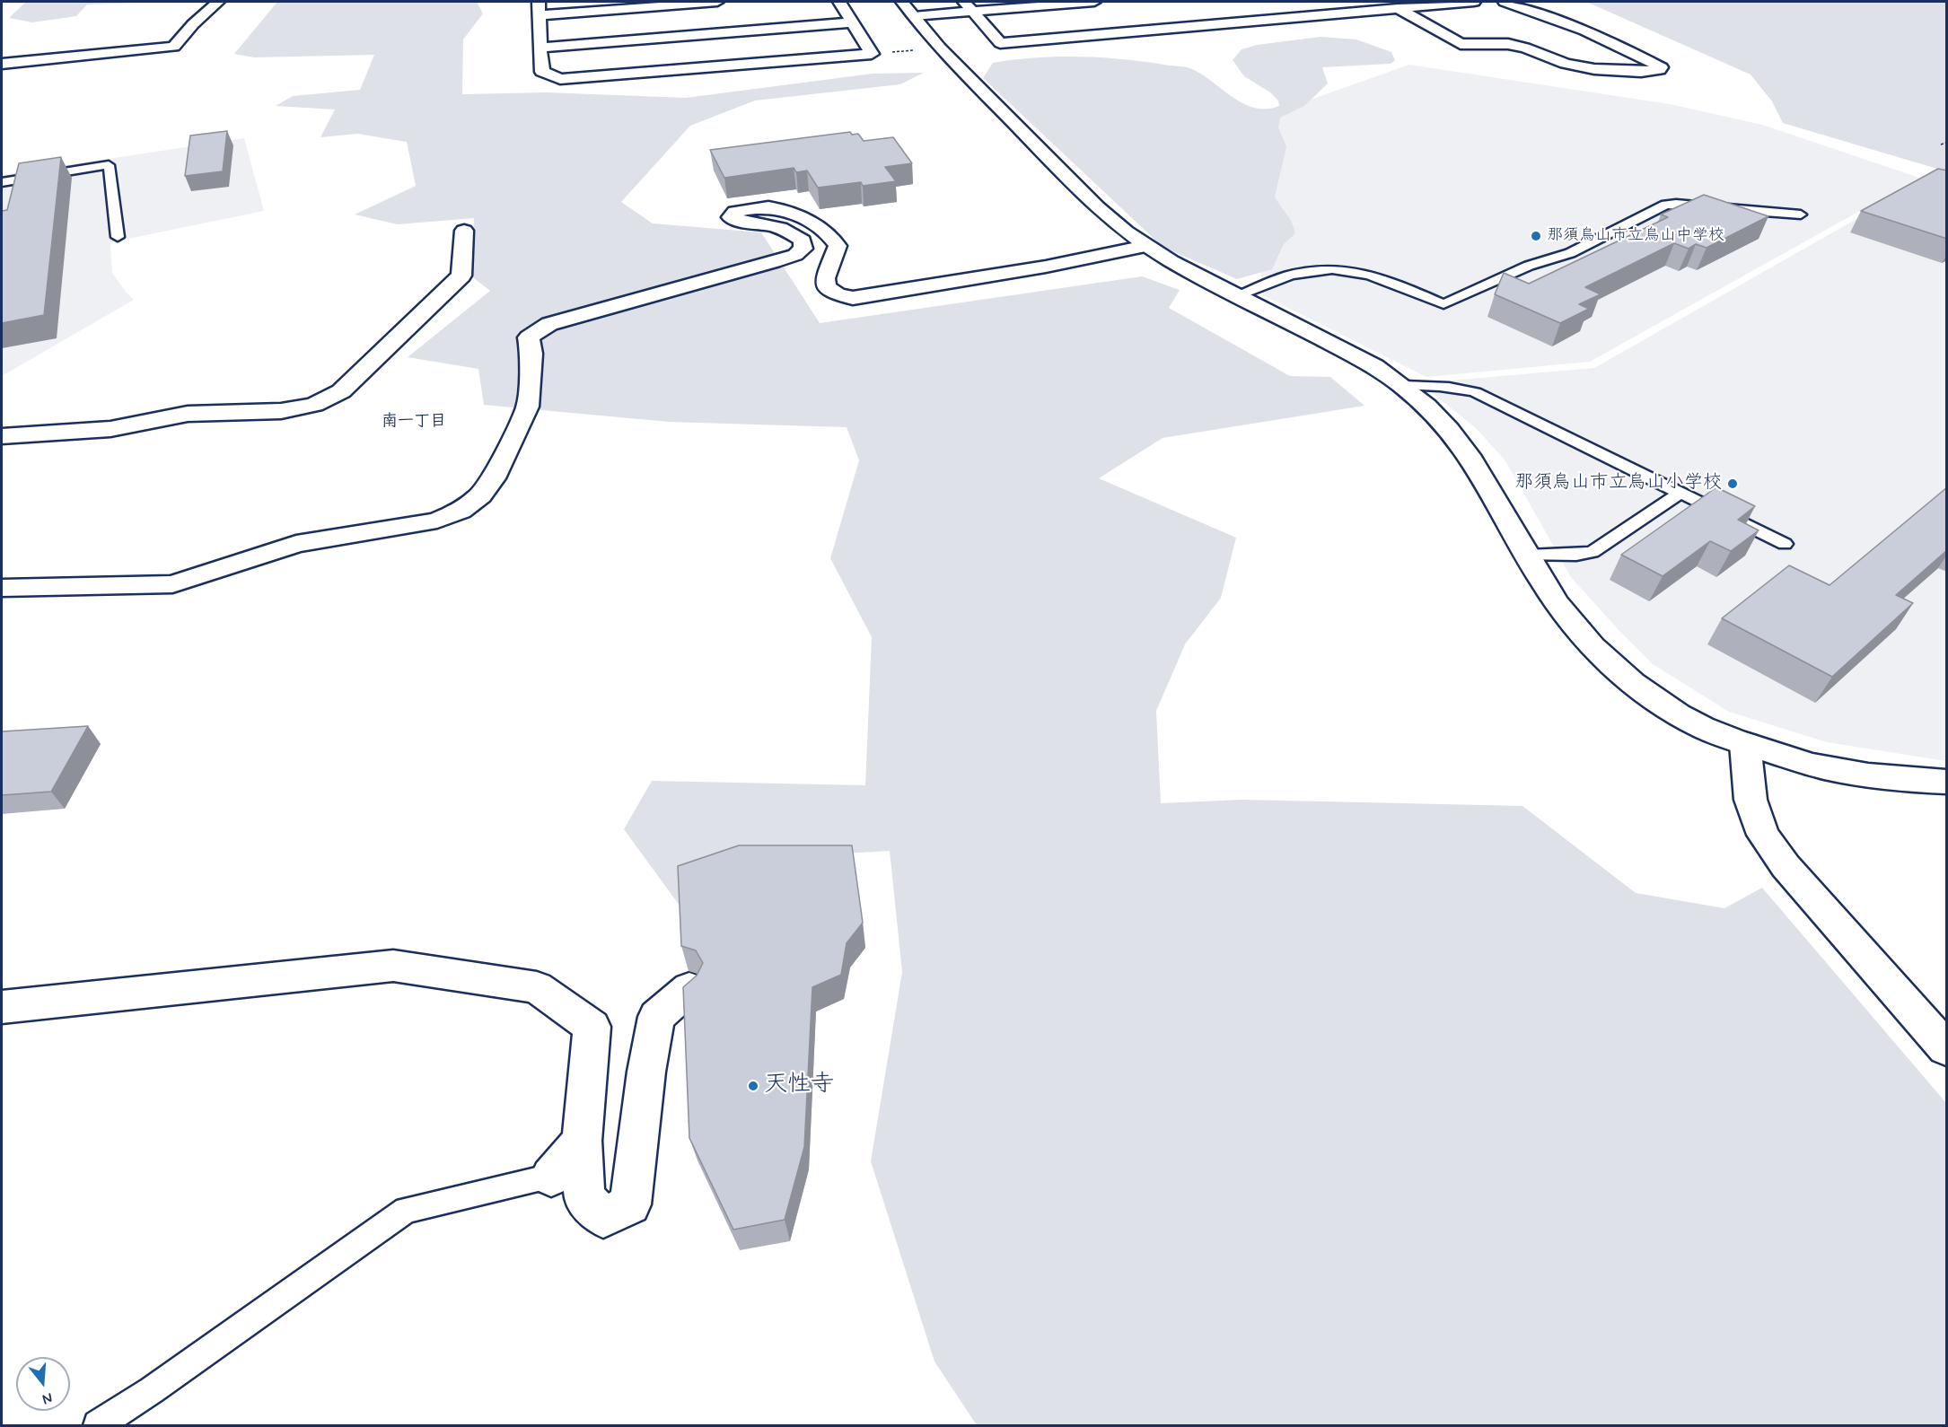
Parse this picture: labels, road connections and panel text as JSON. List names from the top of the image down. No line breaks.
{"districts":["南一丁目"],"places":["那須烏山市立烏山中学校","那須烏山市立烏山小学校","天性寺"],"north":"bottom"}
